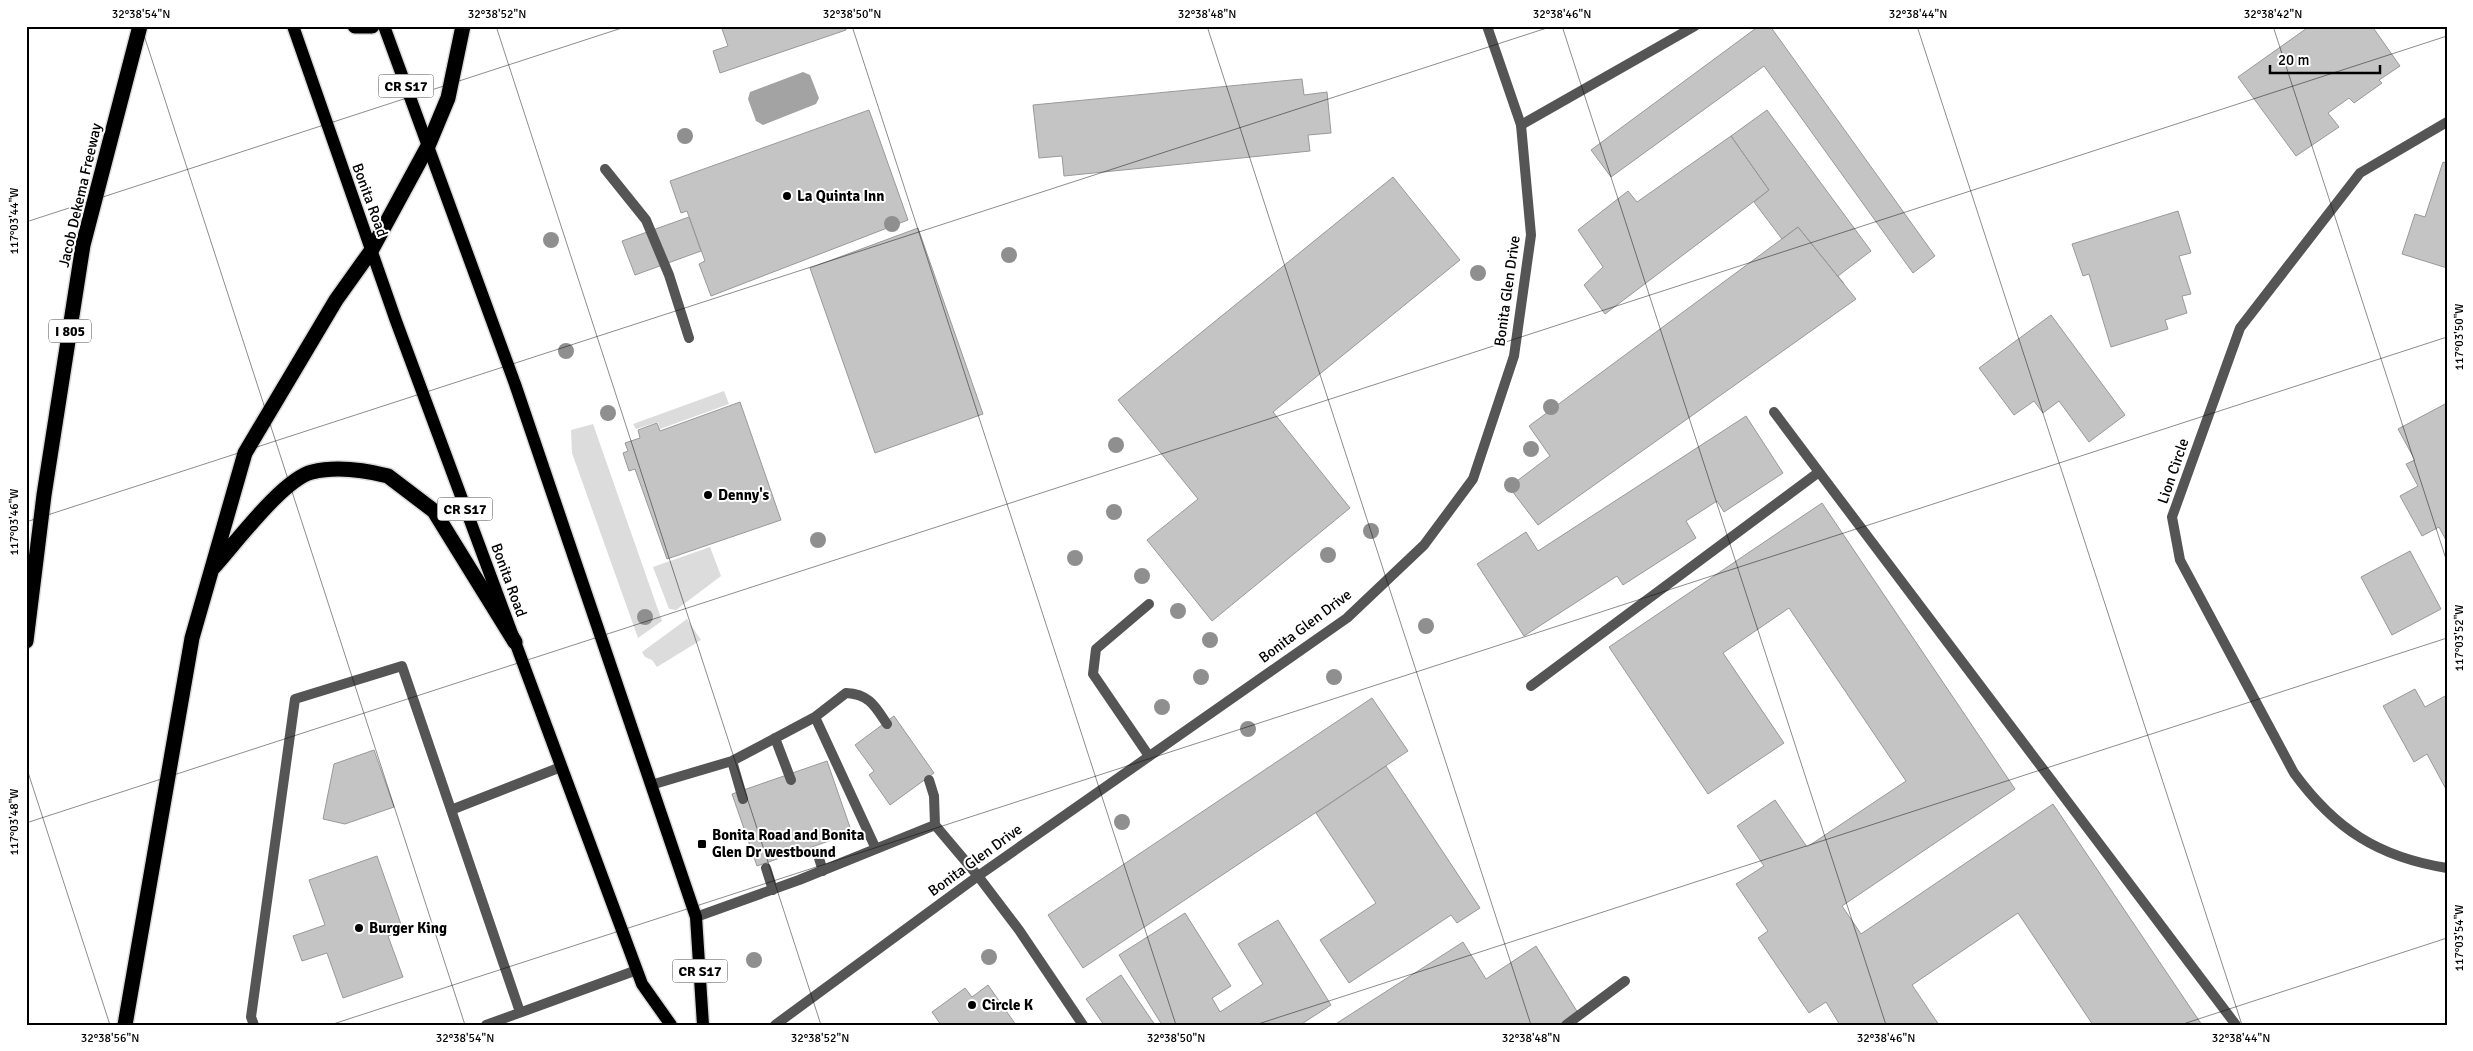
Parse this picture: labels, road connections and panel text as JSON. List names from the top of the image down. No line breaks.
{"streets":{"highway":["Jacob Dekema Freeway","I 805"],"main road":["CR S17","Bonita Road"],"street":["Bonita Glen Drive","Lion Circle"]},"places":{"other":["La Quinta Inn","Denny's","Burger King","Circle K"],"transit":["Bonita Road and Bonita Glen Dr westbound"]},"scale_bar":"20 m","coordinates":["32°38'54\"N","32°38'52\"N","32°38'50\"N","32°38'48\"N","32°38'46\"N","32°38'44\"N","32°38'42\"N","117°03'44\"W","117°03'50\"W","117°03'46\"W","117°03'52\"W","117°03'48\"W","117°03'54\"W","32°38'56\"N"]}
